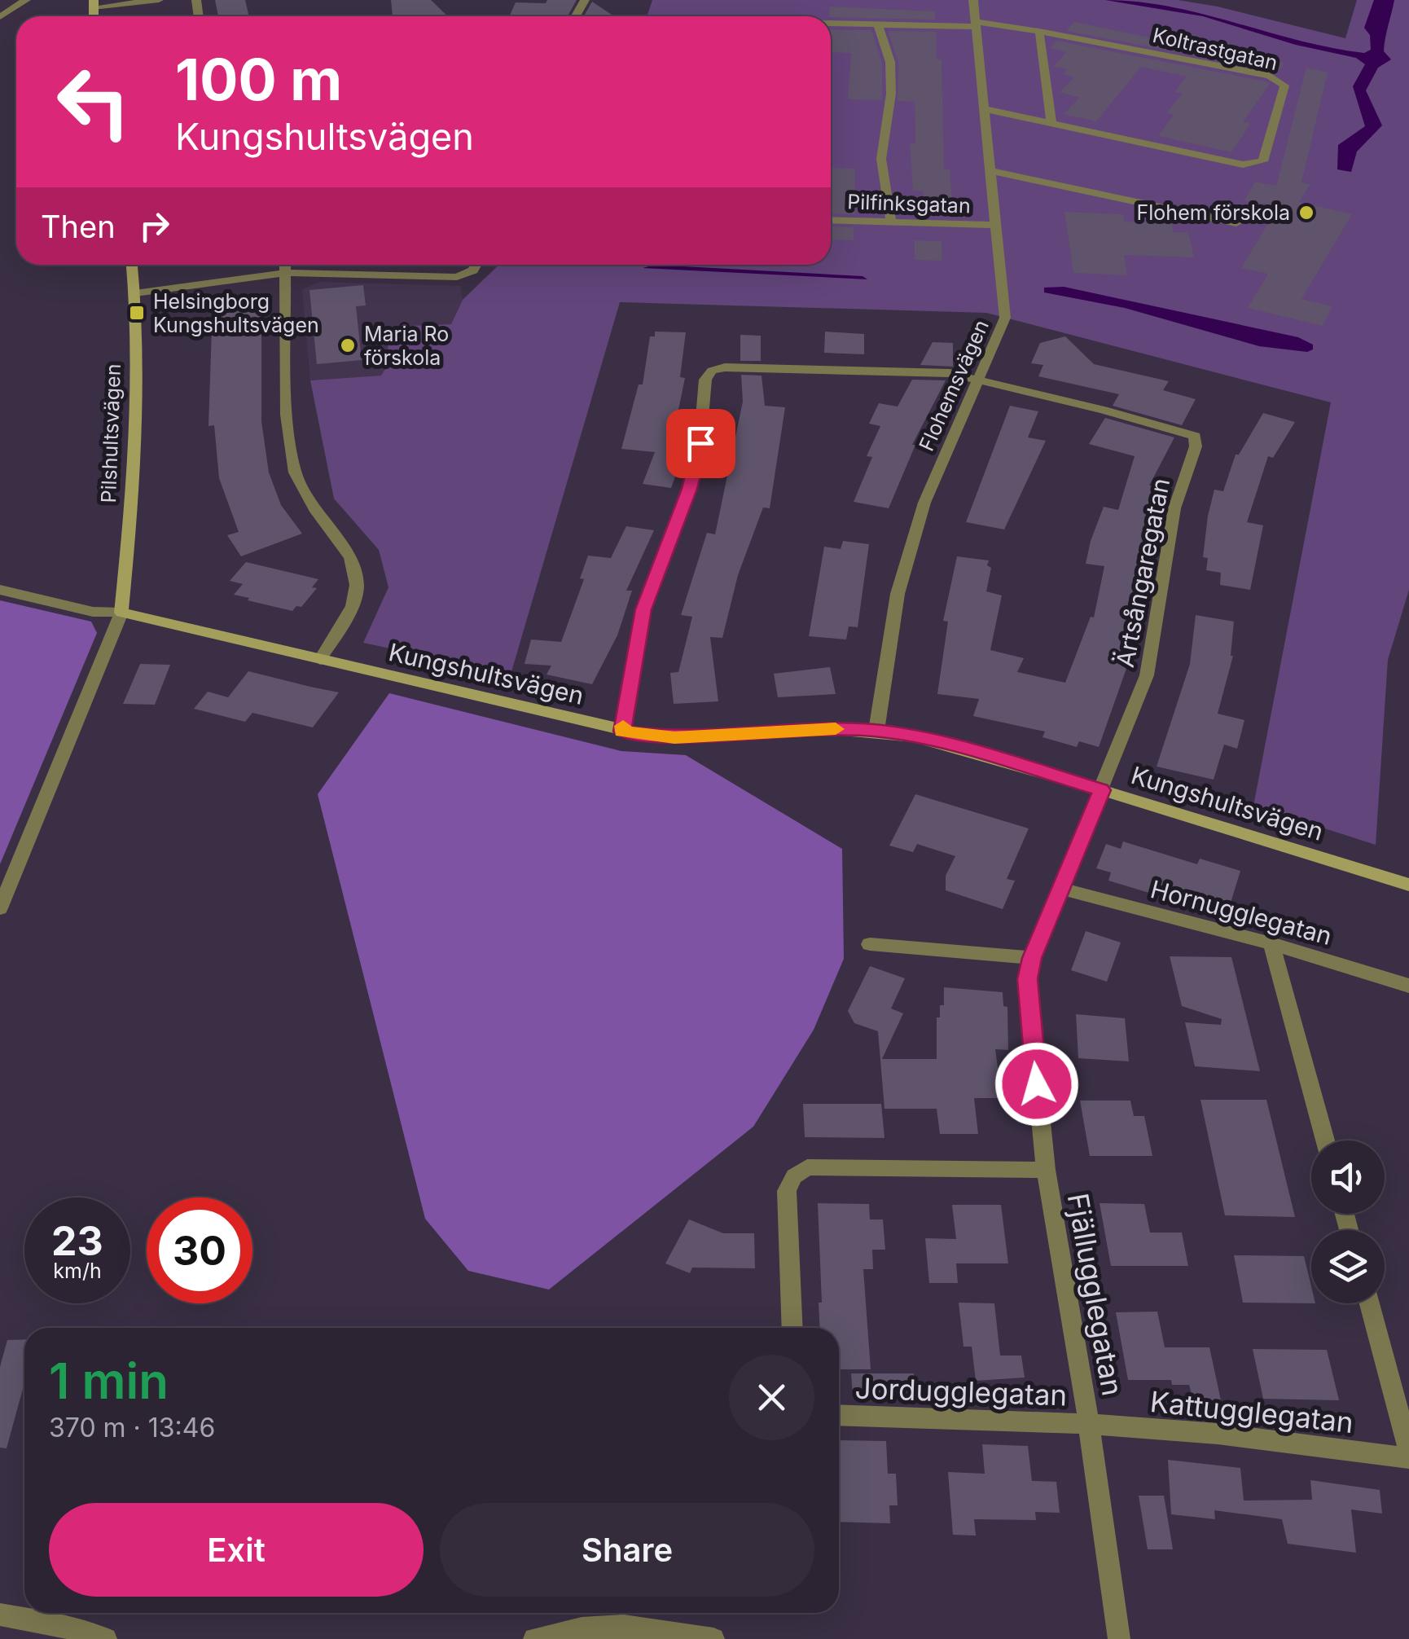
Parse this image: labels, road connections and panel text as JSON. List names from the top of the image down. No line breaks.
{"streets":{"street":["Koltrastgatan","Pilfinksgatan","Flohemsvägen","Pilshultsvägen","Ärtsångaregatan","Kungshultsvägen","Hornugglegatan","Fjällugglegatan","Jordugglegatan","Kattugglegatan"]},"crossings":[["Koltrastgatan","Flohemsvägen"],["Pilfinksgatan","Flohemsvägen"],["Flohemsvägen","Ärtsångaregatan"],["Flohemsvägen","Kungshultsvägen"],["Pilshultsvägen","Kungshultsvägen"],["Ärtsångaregatan","Kungshultsvägen"],["Ärtsångaregatan","Fjällugglegatan"],["Kungshultsvägen","Fjällugglegatan"],["Hornugglegatan","Fjällugglegatan"],["Fjällugglegatan","Jordugglegatan"],["Fjällugglegatan","Kattugglegatan"],["Jordugglegatan","Kattugglegatan"]],"places":{"other":["Flohem förskola","Maria Ro förskola"],"transit":["Helsingborg Kungshultsvägen"]},"page":{"turn":["100 m","Kungshultsvägen"],"then":"Then","speed":"23 km/h","limit":"30","heading":["1 min","370 m · 13:46"],"buttons":["Exit","Share"]}}
